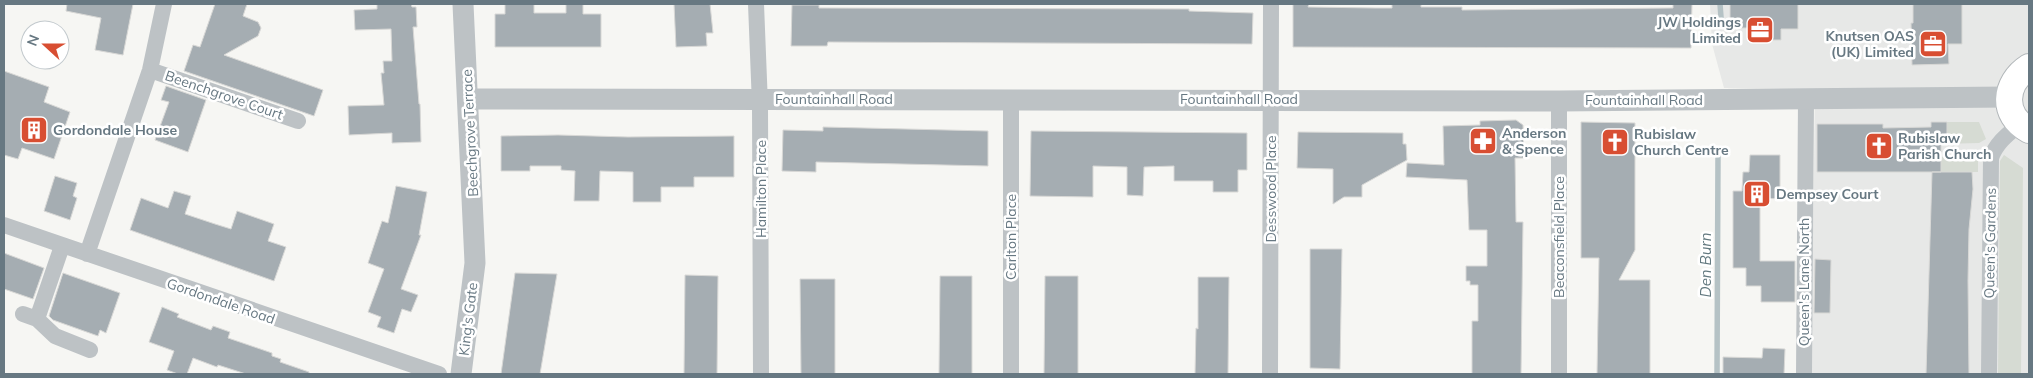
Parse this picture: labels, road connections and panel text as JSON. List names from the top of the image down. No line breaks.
{"streets":{"street":["Beenchgrove Court","Fountainhall Road","Beechgrove Terrace","Hamilton Place","Desswood Place","Carlton Place","Beaconsfield Place","Queen's Gardens","Queen's Lane North","Gordondale Road","King's Gate"]},"crossings":[["Fountainhall Road","Beechgrove Terrace"],["Fountainhall Road","Hamilton Place"],["Fountainhall Road","Desswood Place"],["Fountainhall Road","Carlton Place"],["Fountainhall Road","Beaconsfield Place"],["Fountainhall Road","Queen's Lane North"],["Beechgrove Terrace","King's Gate"]],"water":["Den Burn"],"places":{"office":["JW Holdings Limited","Knutsen OAS (UK) Limited"],"building":["Gordondale House","Dempsey Court"],"pharmacy":["Anderson & Spence"],"church":["Rubislaw Church Centre","Rubislaw Parish Church"]},"north":"left"}
